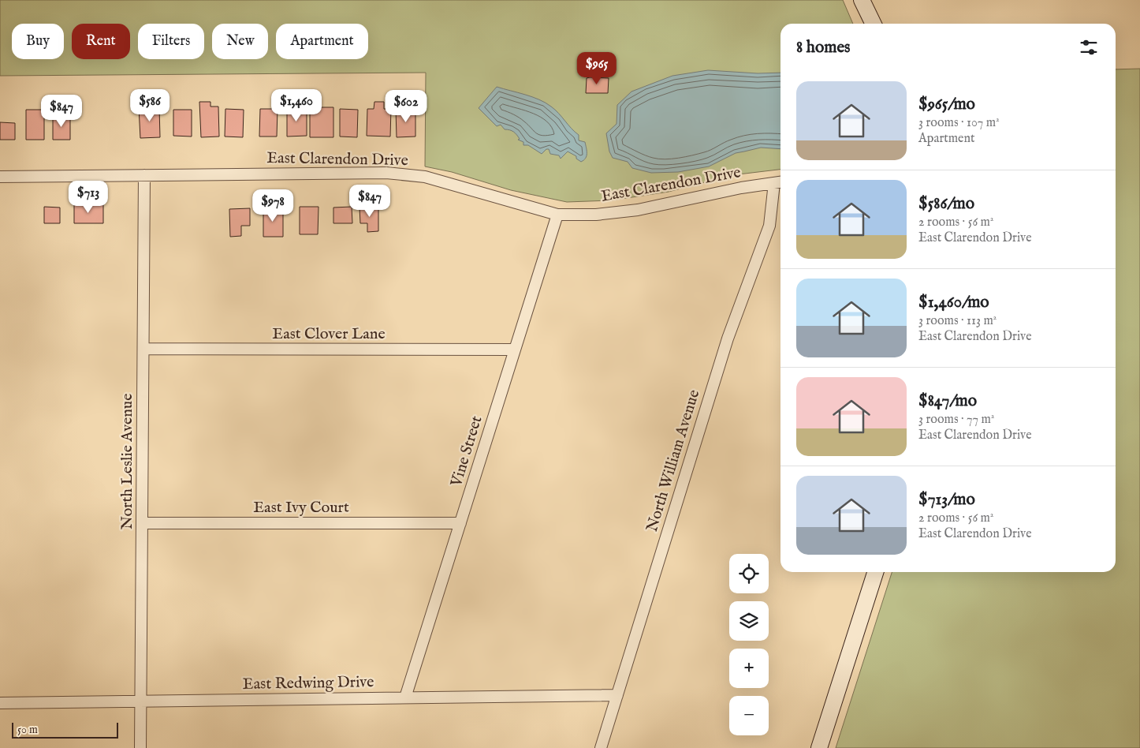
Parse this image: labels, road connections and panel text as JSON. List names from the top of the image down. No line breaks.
{"streets":{"street":["East Clarendon Drive","East Clover Lane","Vine Street","North William Avenue","North Leslie Avenue","East Ivy Court","East Redwing Drive"]},"crossings":[["East Clarendon Drive","Vine Street"],["East Clarendon Drive","North William Avenue"],["East Clarendon Drive","North Leslie Avenue"],["East Clover Lane","Vine Street"],["East Clover Lane","North Leslie Avenue"],["Vine Street","East Ivy Court"],["Vine Street","East Redwing Drive"],["North William Avenue","East Redwing Drive"],["North Leslie Avenue","East Ivy Court"],["North Leslie Avenue","East Redwing Drive"]],"scale_bar":"50 m","page":{"chip":["Buy","Rent","Filters","New","Apartment"],"heading":"8 homes","price":["$965","$586","$1,460","$602","$847","$713","$847","$978"],"list":[{"name":"$965/mo","note":"3 rooms · 107 m² · Apartment"},{"name":"$586/mo","note":"2 rooms · 56 m² · East Clarendon Drive"},{"name":"$1,460/mo","note":"3 rooms · 113 m² · East Clarendon Drive"},{"name":"$847/mo","note":"3 rooms · 77 m² · East Clarendon Drive"},{"name":"$713/mo","note":"2 rooms · 56 m² · East Clarendon Drive"}],"map_buttons":["+","−"],"scale":"50 m"}}
